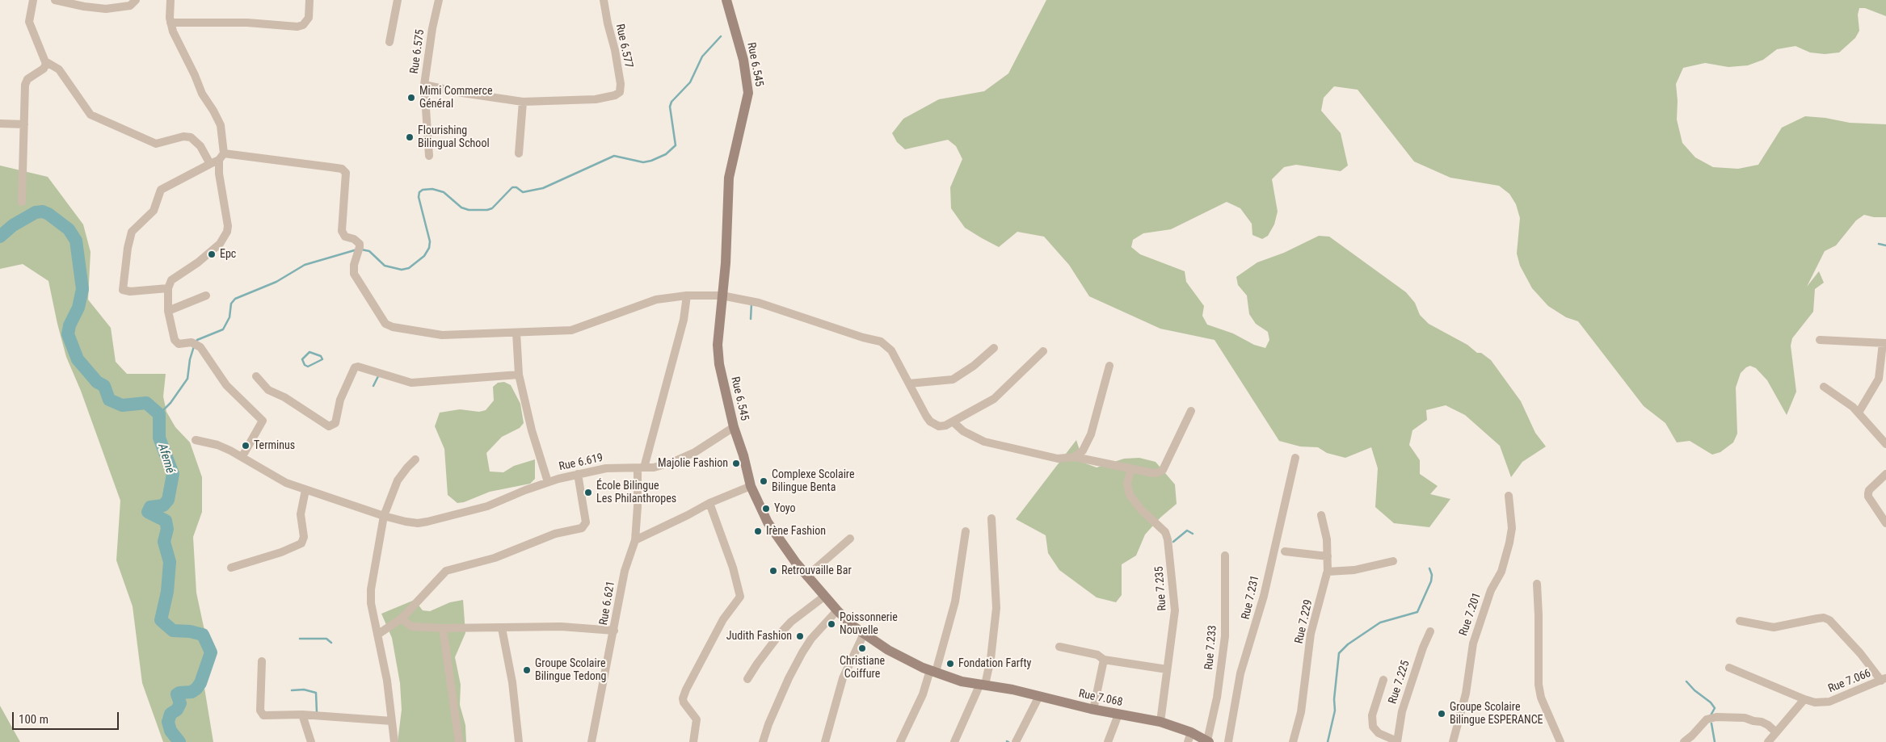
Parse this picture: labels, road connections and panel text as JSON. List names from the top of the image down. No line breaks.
{"streets":{"street":["Rue 6.577","Rue 6.575","Rue 6.545","Rue 6.619","Rue 7.235","Rue 7.231","Rue 6.621","Rue 7.201","Rue 7.229","Rue 7.233","Rue 7.066","Rue 7.225","Rue 7.068"]},"crossings":[["Rue 6.545","Rue 6.619"],["Rue 6.545","Rue 7.068"],["Rue 6.619","Rue 6.621"],["Rue 7.235","Rue 7.068"],["Rue 7.233","Rue 7.068"]],"water":["Afemé"],"places":["Mimi Commerce Général","Flourishing Bilingual School","Epc","Terminus","Majolie Fashion","Complexe Scolaire Bilingue Benta","École Bilingue Les Philanthropes","Yoyo","Irène Fashion","Retrouvaille Bar","Poissonnerie Nouvelle","Judith Fashion","Christiane Coiffure","Fondation Farfty","Groupe Scolaire Bilingue Tedong","Groupe Scolaire Bilingue ESPERANCE"],"scale_bar":"100 m"}
